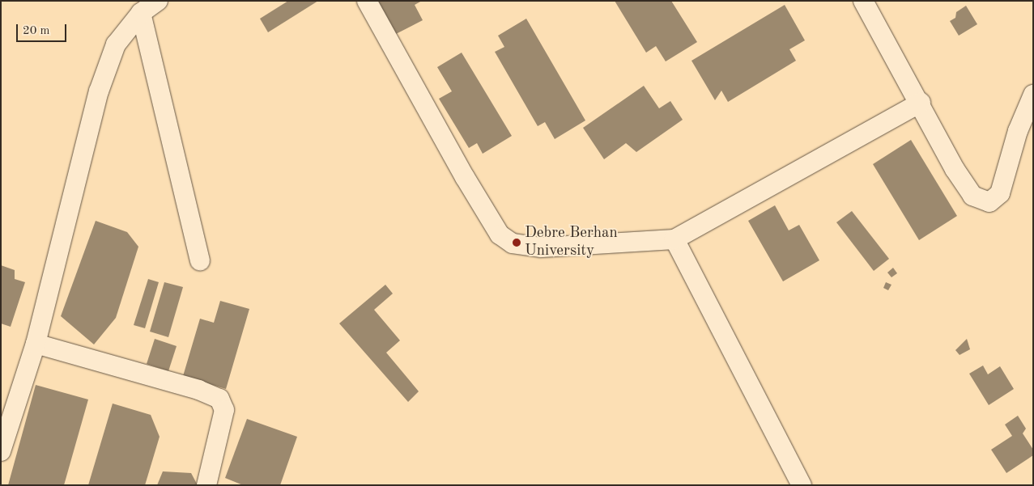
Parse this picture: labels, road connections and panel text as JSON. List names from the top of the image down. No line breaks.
{"places":["Debre Berhan University"],"scale_bar":"20 m"}
